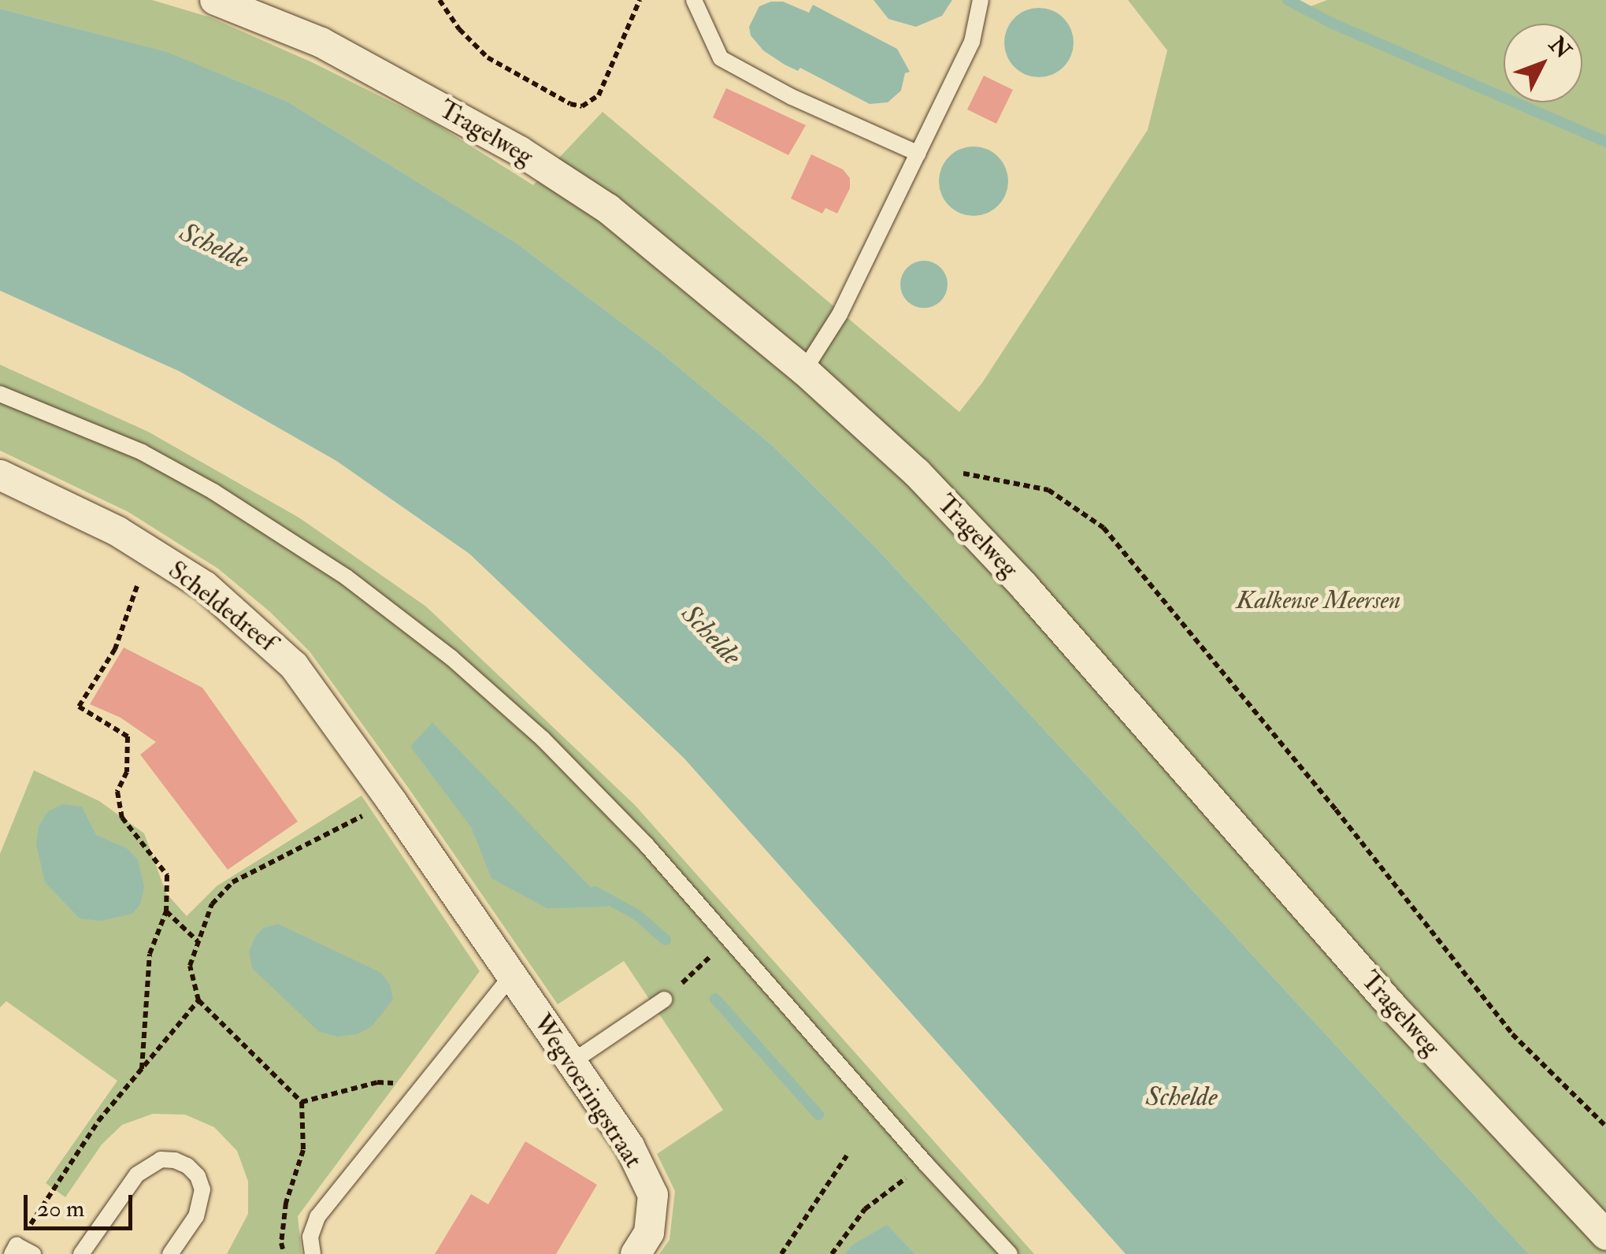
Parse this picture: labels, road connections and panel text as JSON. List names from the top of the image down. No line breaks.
{"streets":{"street":["Tragelweg","Scheldedreef","Wegvoeringstraat"]},"crossings":[["Scheldedreef","Wegvoeringstraat"]],"water":["Schelde"],"parks":["Kalkense Meersen"],"scale_bar":"20 m","north":"top right"}
